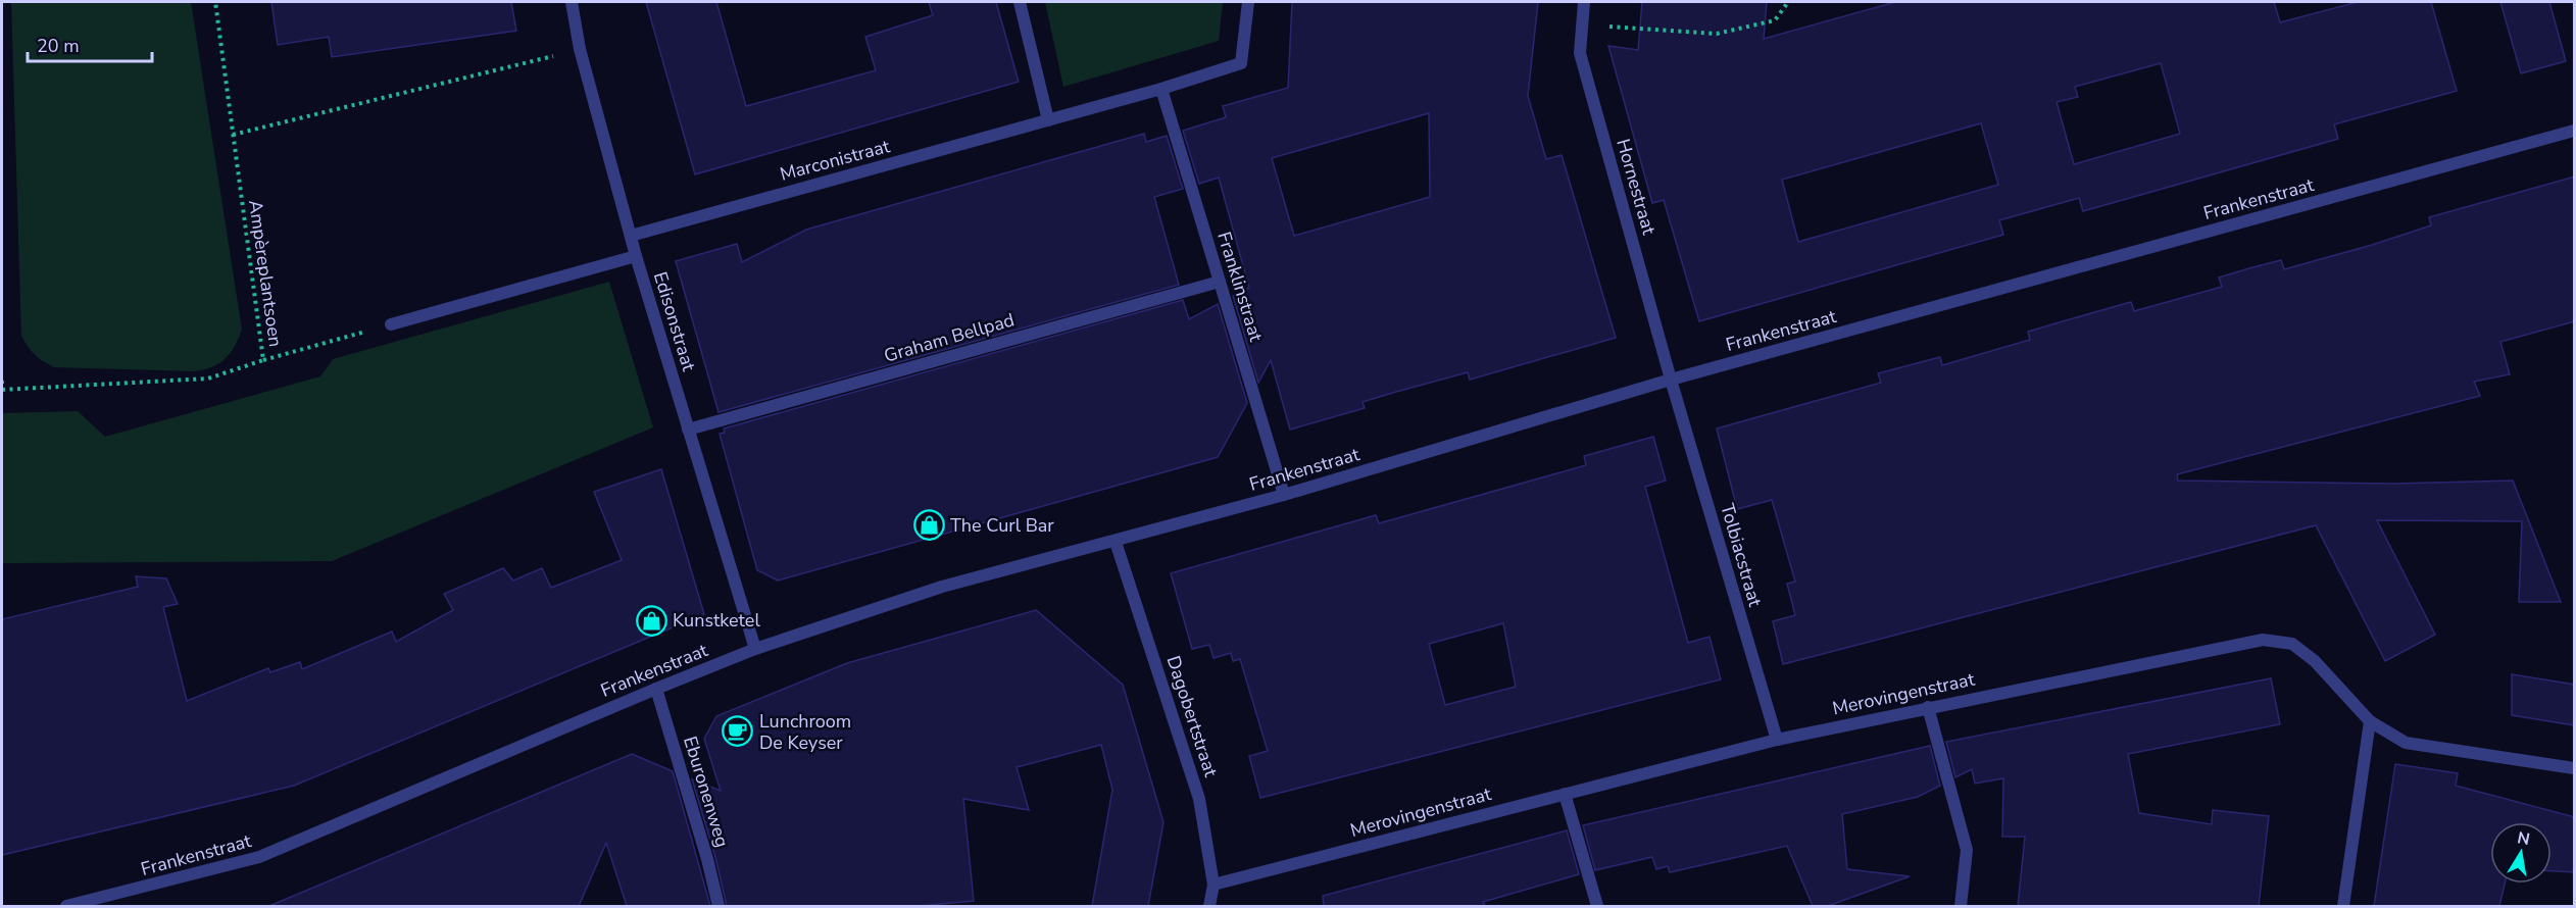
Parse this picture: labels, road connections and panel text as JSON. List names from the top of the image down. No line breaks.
{"streets":{"street":["Marconistraat","Hornestraat","Frankenstraat","Franklinstraat","Edisonstraat","Graham Bellpad","Tolbiacstraat","Merovingenstraat","Dagobertstraat","Eburonenweg"],"path":["Ampèreplantsoen"]},"crossings":[["Marconistraat","Franklinstraat"],["Marconistraat","Edisonstraat"],["Hornestraat","Frankenstraat"],["Hornestraat","Tolbiacstraat"],["Frankenstraat","Franklinstraat"],["Frankenstraat","Edisonstraat"],["Frankenstraat","Tolbiacstraat"],["Frankenstraat","Dagobertstraat"],["Frankenstraat","Eburonenweg"],["Franklinstraat","Graham Bellpad"],["Edisonstraat","Graham Bellpad"],["Tolbiacstraat","Merovingenstraat"],["Merovingenstraat","Dagobertstraat"]],"places":{"shop":["The Curl Bar","Kunstketel"],"cafe":["Lunchroom De Keyser"]},"scale_bar":"20 m","north":"top"}
